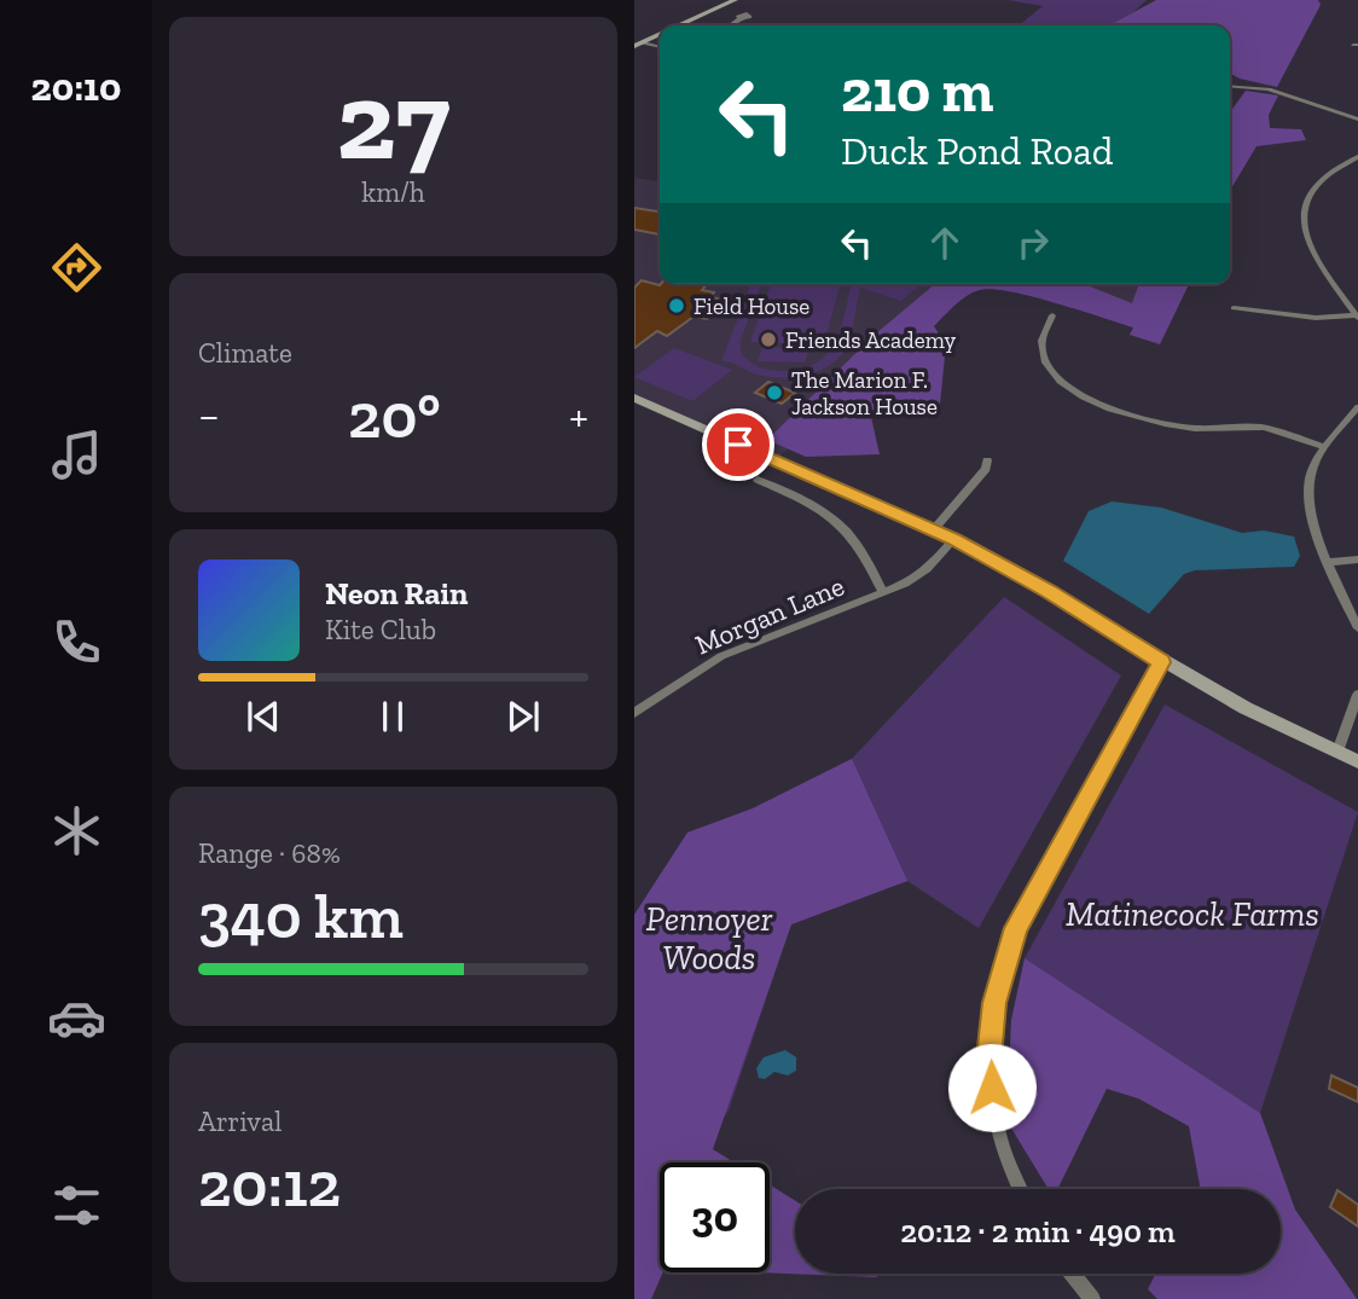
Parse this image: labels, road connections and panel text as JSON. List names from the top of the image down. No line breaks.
{"streets":{"street":["Morgan Lane"]},"parks":["Matinecock Farms","Pennoyer Woods"],"places":["Field House","Friends Academy","The Marion F. Jackson House"],"page":{"tabs":"20:10","tile":[["27","km/h"],"Climate",["Range · 68%","340 km"],["Arrival","20:12"]],"turn":["210 m","Duck Pond Road"],"heat":["−","20°","+"],"song":["Neon Rain","Kite Club"],"limit":"30","trip":"20:12 · 2 min · 490 m"}}
